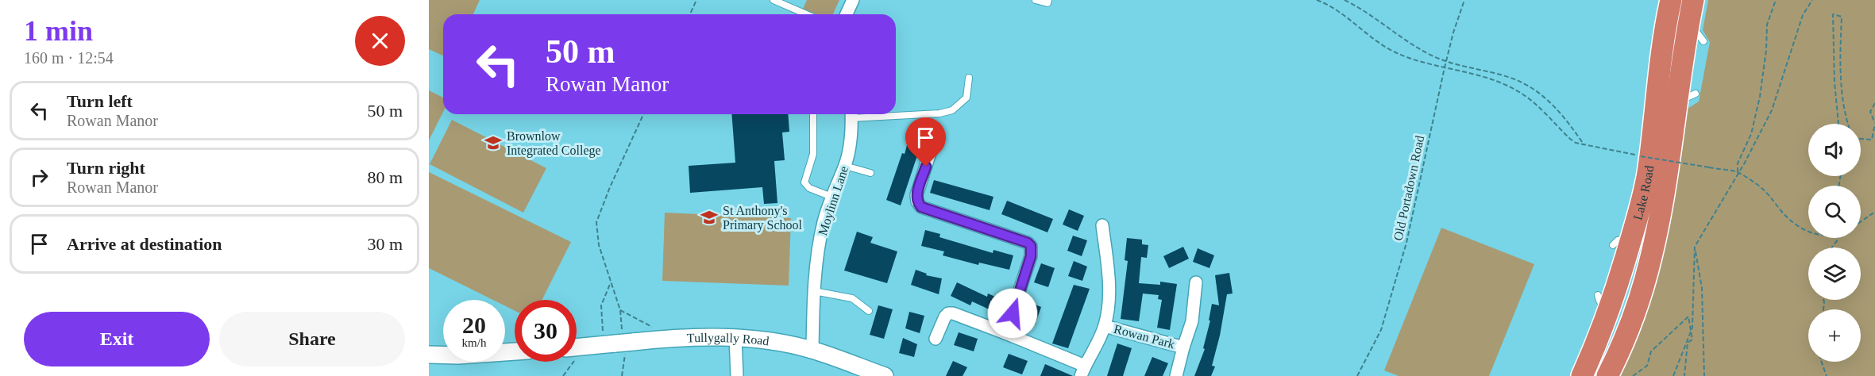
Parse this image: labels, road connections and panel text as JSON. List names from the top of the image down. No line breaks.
{"streets":{"highway":["Lake Road"],"street":["Moylinn Lane","Rowan Park","Tullygally Road"],"path":["Old Portadown Road"]},"crossings":[["Moylinn Lane","Tullygally Road"]],"places":{"school or university":["Brownlow Integrated College","St Anthony's Primary School"]},"page":{"heading":["1 min","160 m · 12:54"],"turn":["50 m","Rowan Manor"],"list":[{"name":"Turn left","note":"Rowan Manor","value":"50 m"},{"name":"Turn right","note":"Rowan Manor","value":"80 m"},{"name":"Arrive at destination","value":"30 m"}],"map_buttons":"+","speed":"20 km/h","limit":"30","buttons":["Exit","Share"]}}
